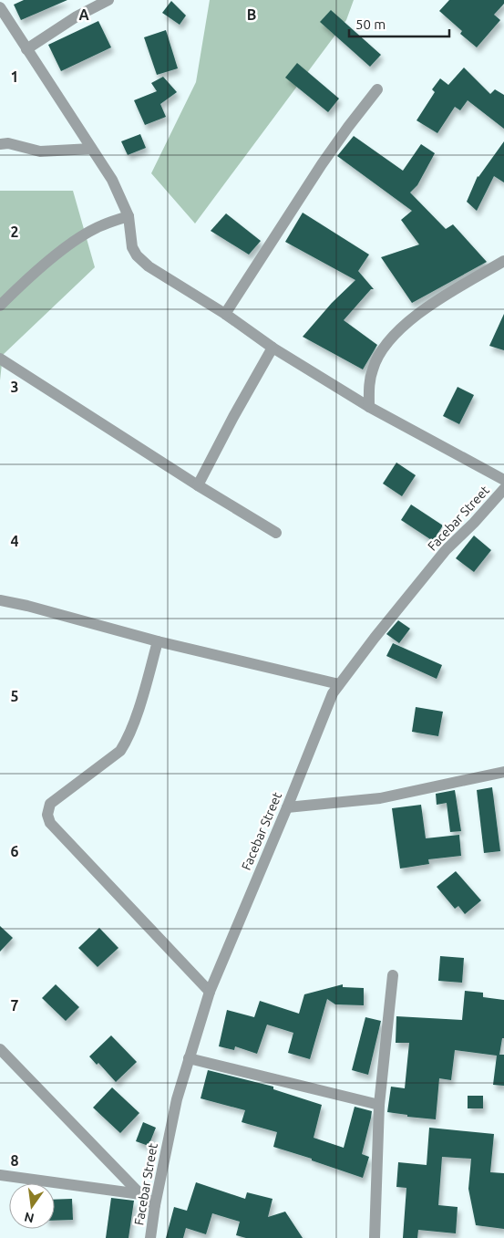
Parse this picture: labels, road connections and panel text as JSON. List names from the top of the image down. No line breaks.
{"streets":{"street":["Facebar Street"]},"scale_bar":"50 m","north":"bottom","grid":{"columns":["A","B"],"rows":["1","2","3","4","5","6","7","8"]}}
